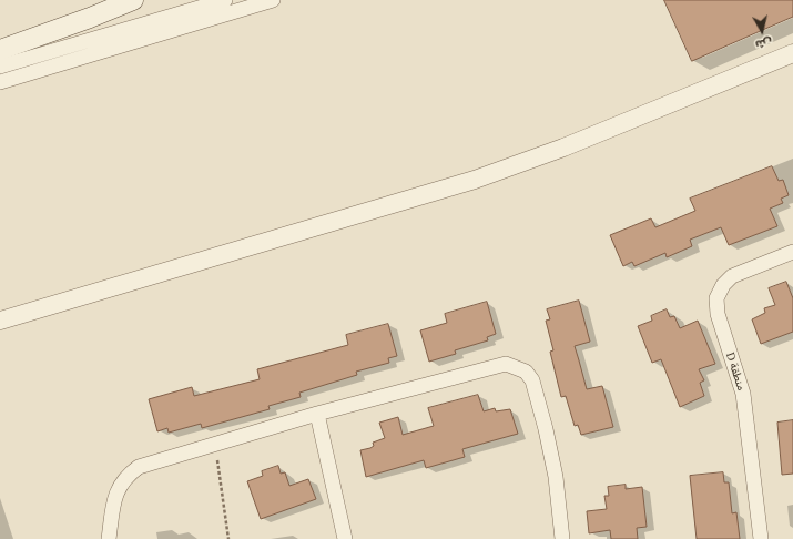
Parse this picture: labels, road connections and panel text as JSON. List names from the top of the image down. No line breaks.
{"streets":{"street":["D منطقة"]},"north":"bottom"}
